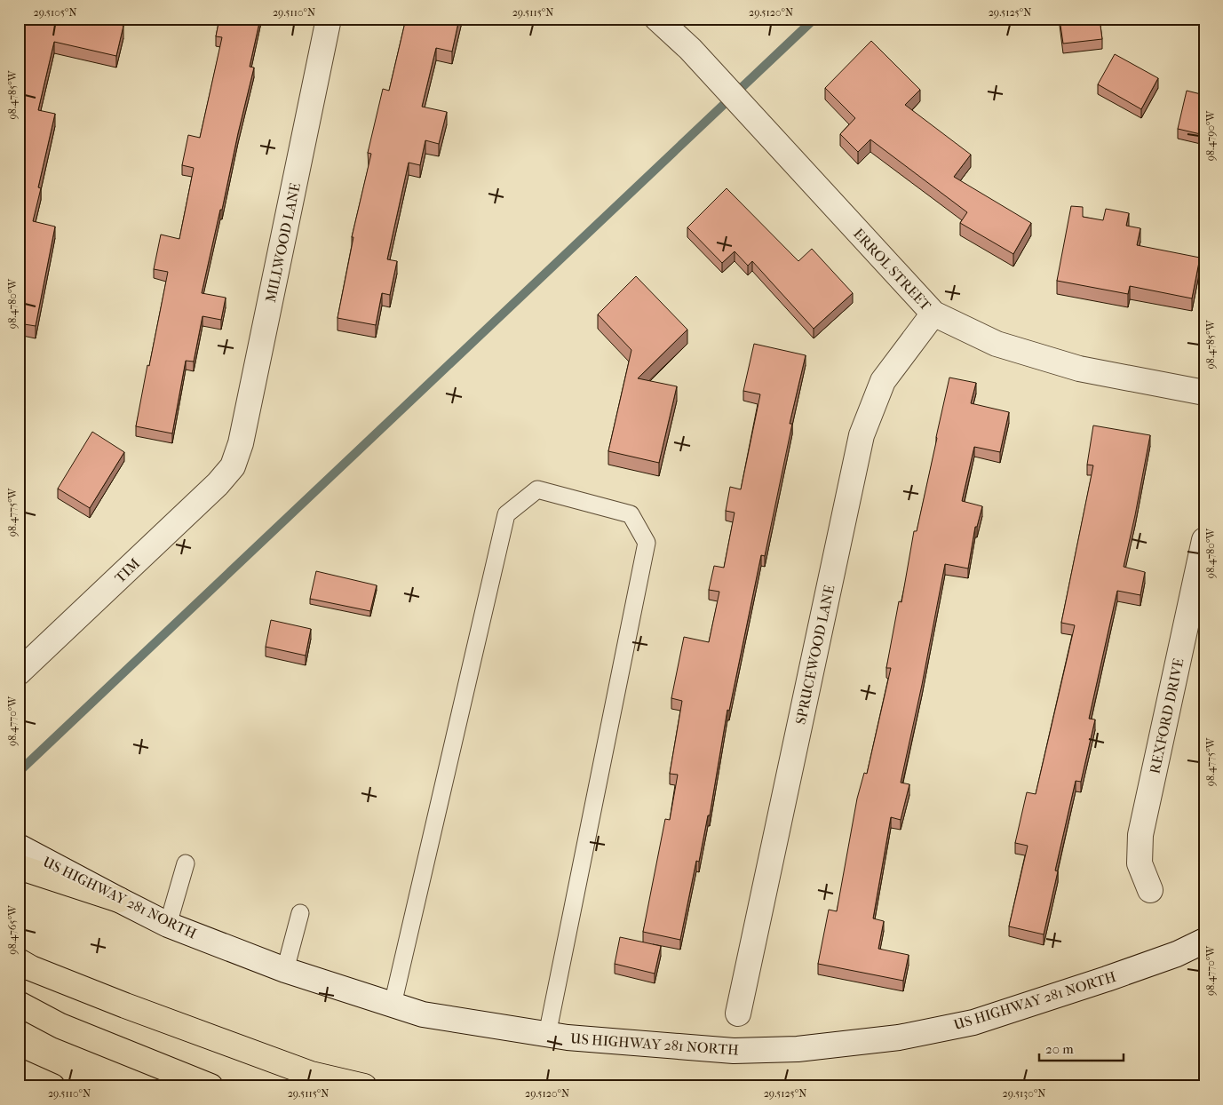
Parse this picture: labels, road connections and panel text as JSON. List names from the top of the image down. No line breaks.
{"streets":{"street":["MILLWOOD LANE","ERROL STREET","TIM","SPRUCEWOOD LANE","REXFORD DRIVE","US HIGHWAY 281 NORTH"]},"crossings":[["MILLWOOD LANE","TIM"],["ERROL STREET","SPRUCEWOOD LANE"]],"scale_bar":"20 m","coordinates":["29.5105°N","29.5110°N","29.5115°N","29.5120°N","29.5125°N","98.4785°W","98.4790°W","98.4780°W","98.4775°W","98.4770°W","98.4765°W","29.5130°N"]}
